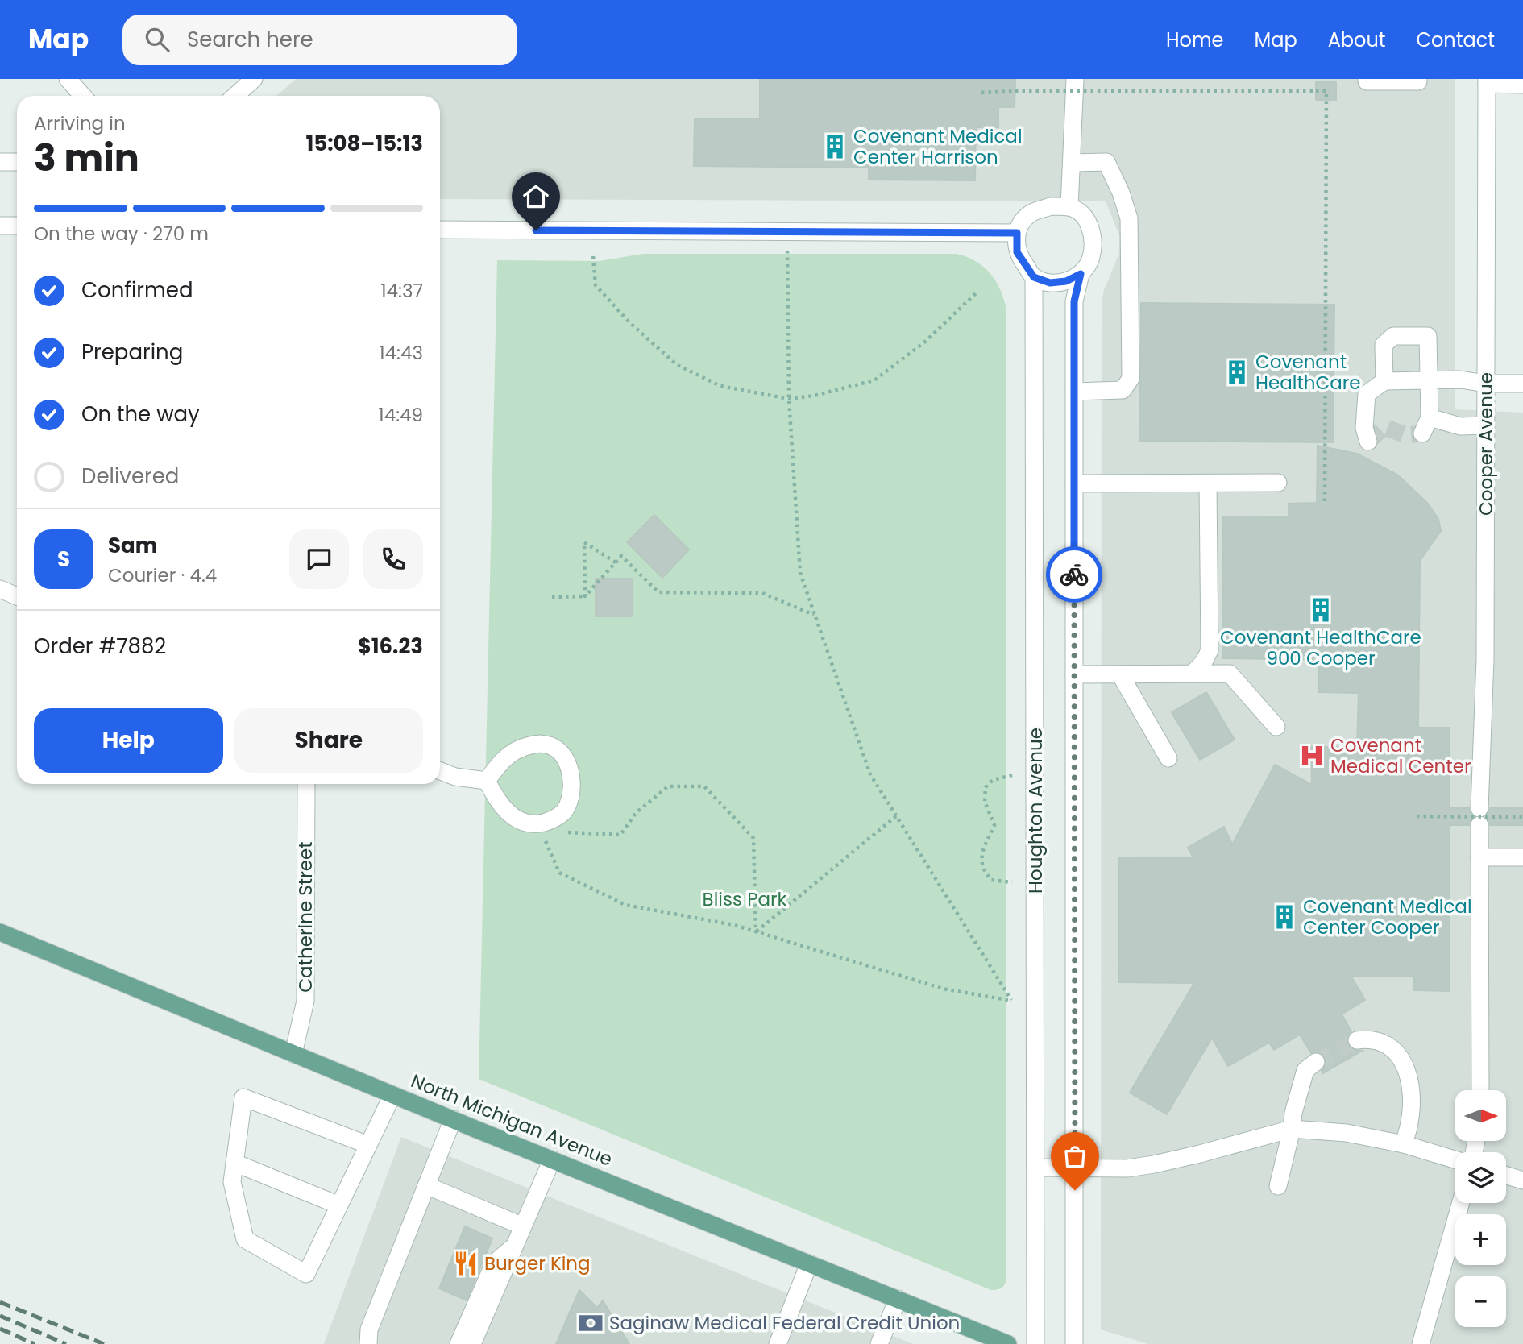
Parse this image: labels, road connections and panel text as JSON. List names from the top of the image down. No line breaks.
{"streets":{"main road":["North Michigan Avenue"],"street":["Cooper Avenue","Houghton Avenue","Catherine Street"]},"crossings":[["Catherine Street","North Michigan Avenue"]],"parks":["Bliss Park"],"places":{"building":["Covenant Medical Center Harrison","Covenant HealthCare","Covenant HealthCare 900 Cooper","Covenant Medical Center Cooper"],"hospital":["Covenant Medical Center"],"restaurant":["Burger King"],"bank":["Saginaw Medical Federal Credit Union"]},"north":"right","page":{"header":"Map","search":"Search here","nav":["Home","Map","About","Contact"],"heading":["3 min","Arriving in","15:08–15:13"],"panel":["Sam","Courier · 4.4","Order #7882","$16.23"],"bar":"On the way · 270 m","list":[["Confirmed","14:37"],["Preparing","14:43"],["On the way","14:49"],"Delivered"],"round":"S","buttons":["Help","Share"],"map_buttons":["+","−"]}}
